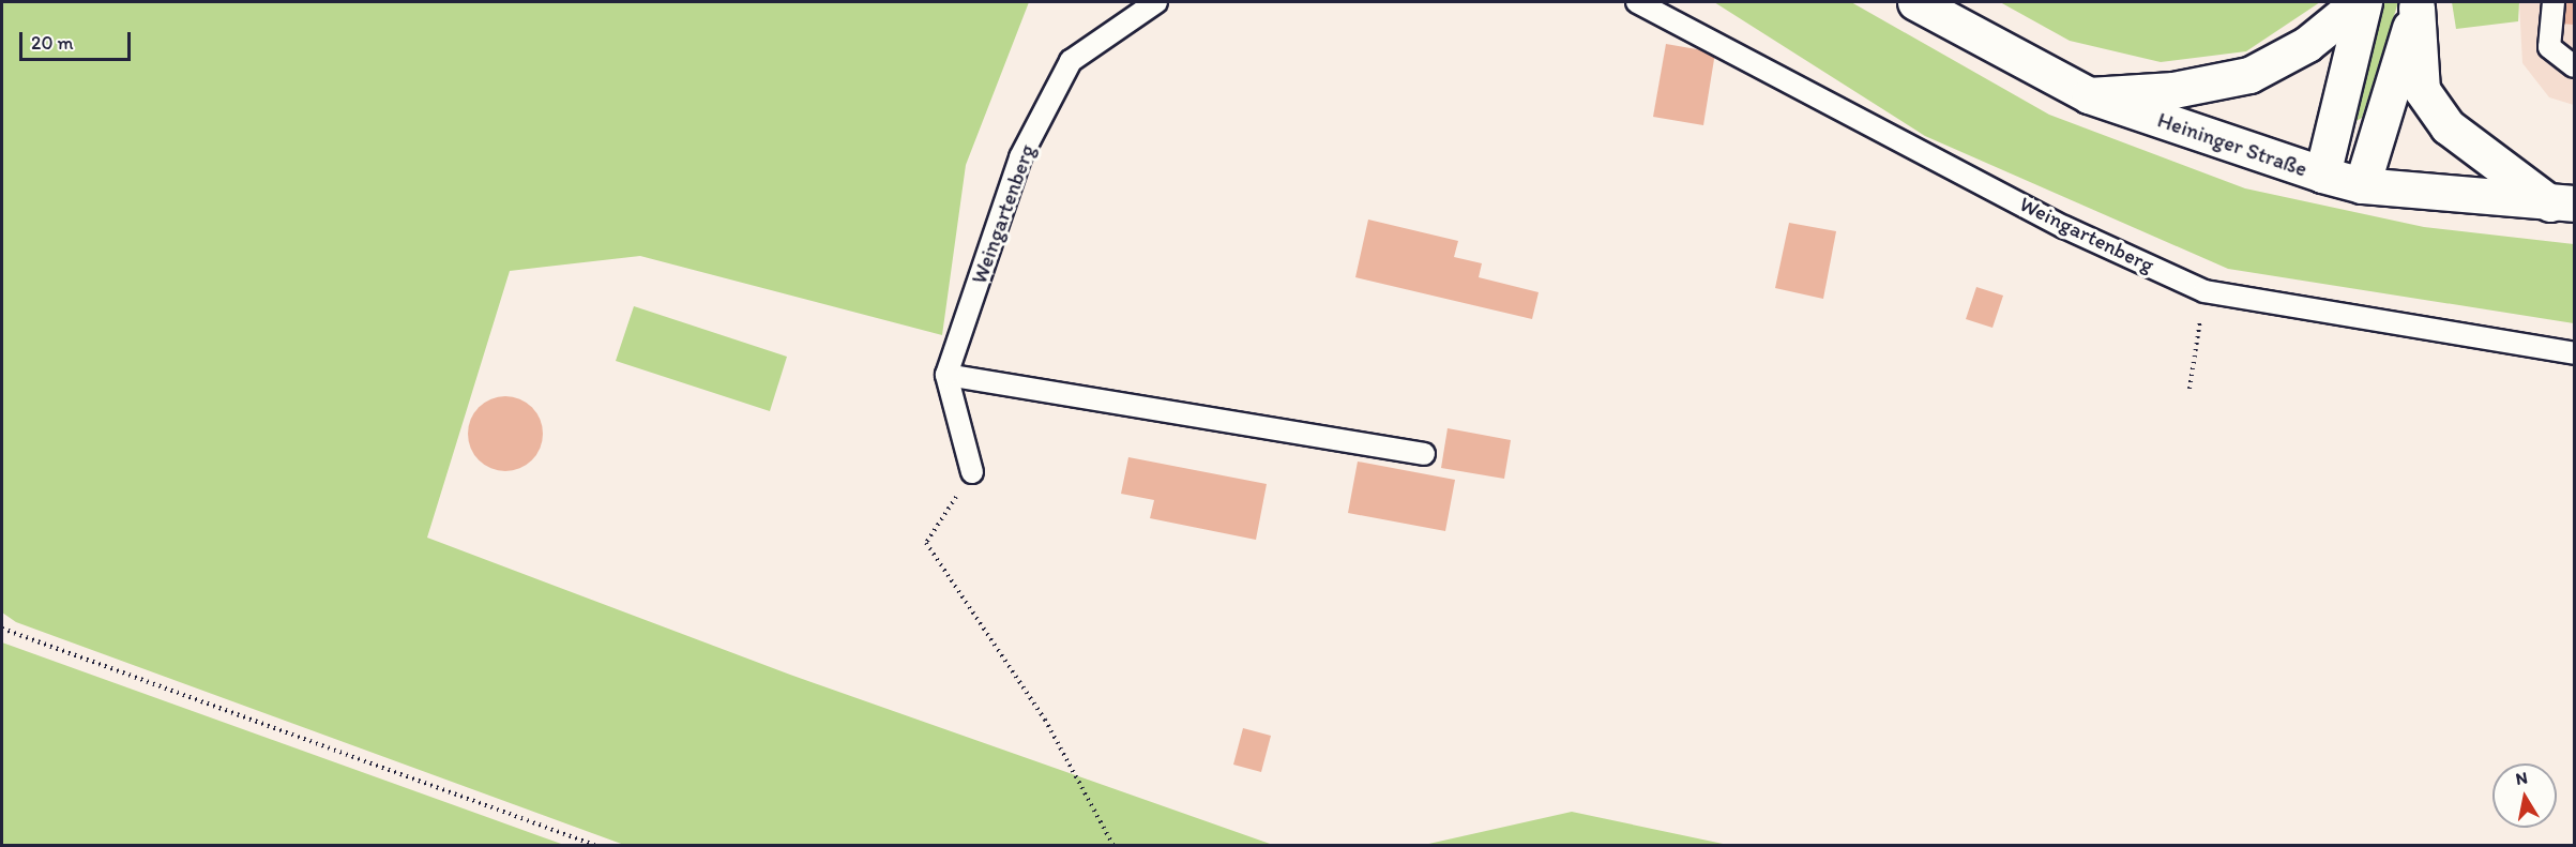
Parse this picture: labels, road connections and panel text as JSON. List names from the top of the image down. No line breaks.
{"streets":{"main road":["Heininger Straße"],"lane":["Weingartenberg"]},"scale_bar":"20 m","north":"top"}
